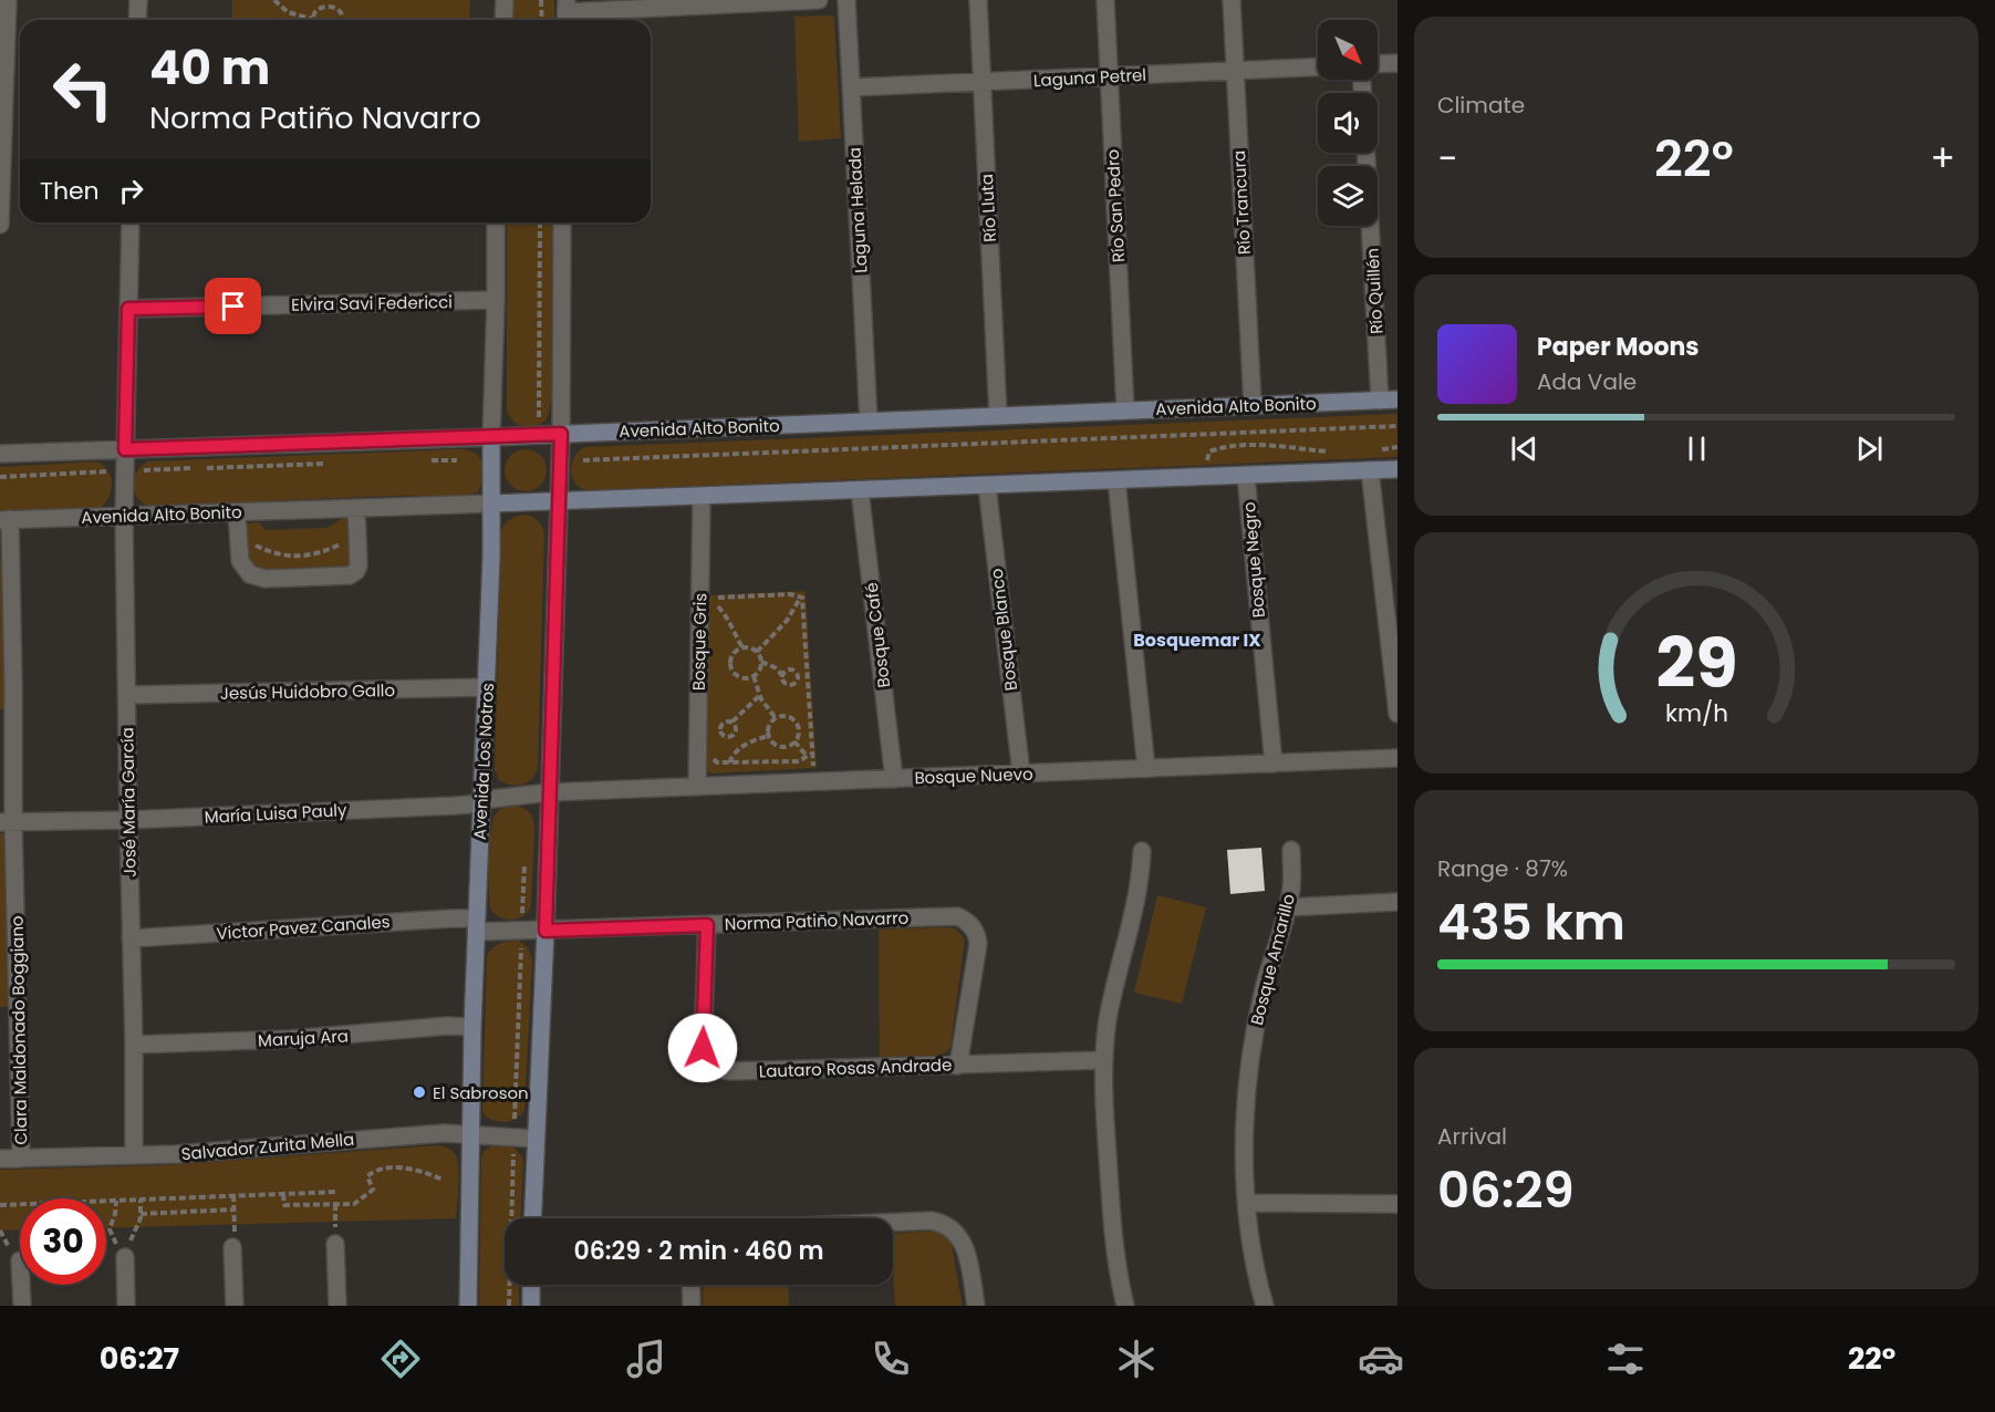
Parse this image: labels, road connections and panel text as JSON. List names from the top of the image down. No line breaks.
{"streets":{"street":["Laguna Petrel","Río Trancura","Río San Pedro","Río Lluta","Laguna Helada","Río Quillén","Elvira Savi Federicci","Avenida Alto Bonito","Bosque Negro","Bosque Blanco","Bosque Café","Bosque Gris","Jesús Huidobro Gallo","Avenida Los Notros","Bosque Nuevo","José María García","María Luisa Pauly","Norma Patiño Navarro","Victor Pavez Canales","Bosque Amarillo","Clara Maldonado Boggiano","Maruja Ara","Lautaro Rosas Andrade","Salvador Zurita Mella"]},"crossings":[["Laguna Petrel","Río Trancura"],["Laguna Petrel","Río San Pedro"],["Laguna Petrel","Río Lluta"],["Laguna Petrel","Laguna Helada"],["Río Trancura","Avenida Alto Bonito"],["Río San Pedro","Avenida Alto Bonito"],["Río Lluta","Avenida Alto Bonito"],["Laguna Helada","Avenida Alto Bonito"],["Río Quillén","Avenida Alto Bonito"],["Elvira Savi Federicci","Avenida Los Notros"],["Elvira Savi Federicci","José María García"],["Avenida Alto Bonito","Bosque Negro"],["Avenida Alto Bonito","Bosque Blanco"],["Avenida Alto Bonito","Bosque Café"],["Avenida Alto Bonito","Bosque Gris"],["Avenida Alto Bonito","Avenida Los Notros"],["Avenida Alto Bonito","José María García"],["Avenida Alto Bonito","Clara Maldonado Boggiano"],["Bosque Negro","Bosque Nuevo"],["Bosque Blanco","Bosque Nuevo"],["Bosque Café","Bosque Nuevo"],["Bosque Gris","Bosque Nuevo"],["Jesús Huidobro Gallo","Avenida Los Notros"],["Jesús Huidobro Gallo","José María García"],["Avenida Los Notros","María Luisa Pauly"],["Avenida Los Notros","Norma Patiño Navarro"],["Avenida Los Notros","Victor Pavez Canales"],["Avenida Los Notros","Maruja Ara"],["Avenida Los Notros","Salvador Zurita Mella"],["Bosque Nuevo","María Luisa Pauly"],["José María García","María Luisa Pauly"],["José María García","Victor Pavez Canales"],["José María García","Maruja Ara"],["José María García","Salvador Zurita Mella"],["María Luisa Pauly","Clara Maldonado Boggiano"],["Norma Patiño Navarro","Victor Pavez Canales"],["Norma Patiño Navarro","Lautaro Rosas Andrade"],["Clara Maldonado Boggiano","Salvador Zurita Mella"]],"districts":["Bosquemar IX"],"places":["El Sabroson"],"north":"bottom right","page":{"tile":["Climate",["Range · 87%","435 km"],["Arrival","06:29"]],"turn":["40 m","Norma Patiño Navarro"],"heat":["−","22°","+"],"then":"Then","song":["Paper Moons","Ada Vale"],"limit":"30","trip":"06:29 · 2 min · 460 m","tabs":["06:27","22°"],"gauge":["29","km/h"]}}
